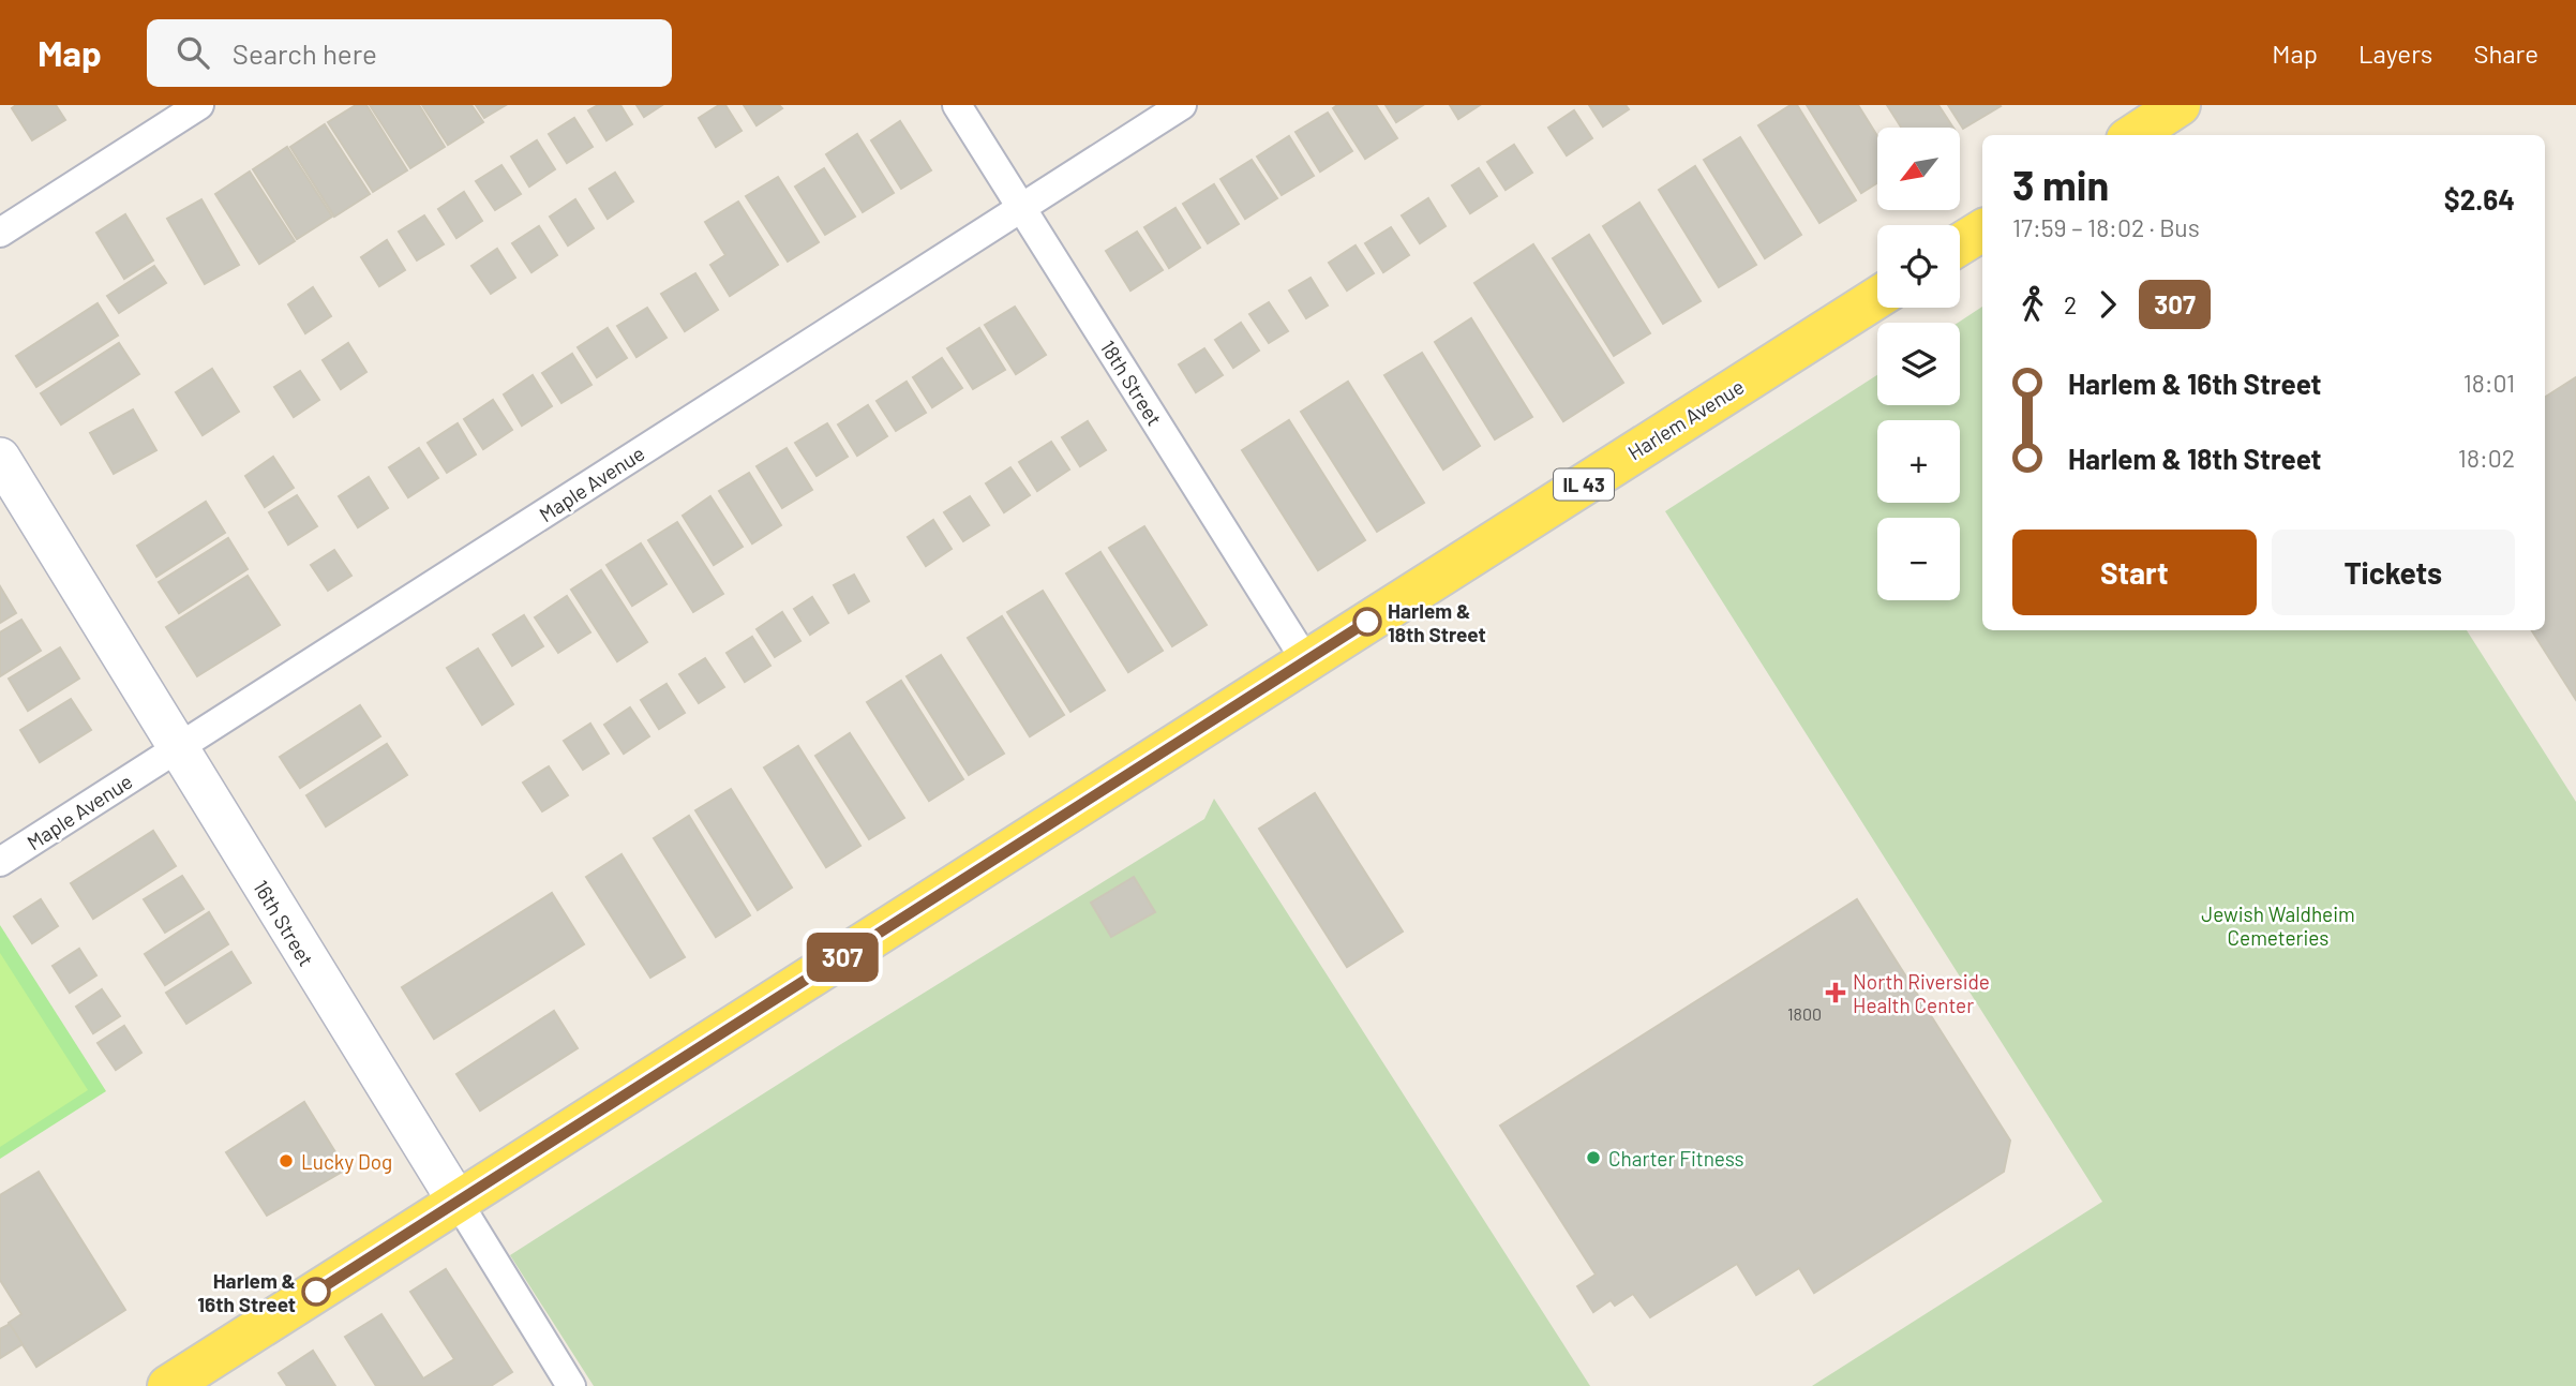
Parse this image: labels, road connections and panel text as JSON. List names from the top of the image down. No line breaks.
{"streets":{"main road":["Harlem Avenue","IL 43"],"street":["18th Street","Maple Avenue","16th Street"]},"crossings":[["18th Street","Harlem Avenue"],["18th Street","Maple Avenue"],["Harlem Avenue","IL 43"],["Harlem Avenue","16th Street"],["Maple Avenue","16th Street"],["IL 43","16th Street"]],"parks":["Jewish Waldheim Cemeteries"],"places":{"other":["Harlem & 18th Street","Charter Fitness","Lucky Dog","Harlem & 16th Street"],"health":["North Riverside Health Center"]},"lines":["bus line 307"],"house_numbers":["1800"],"north":"bottom left","page":{"header":"Map","search":"Search here","nav":["Map","Layers","Share"],"on_map":"307","map_buttons":["+","−"],"heading":["3 min","17:59 – 18:02 · Bus","$2.64"],"legs":["2","307"],"list":[{"name":"Harlem & 16th Street","value":"18:01"},{"name":"Harlem & 18th Street","value":"18:02"}],"buttons":["Start","Tickets"]}}
